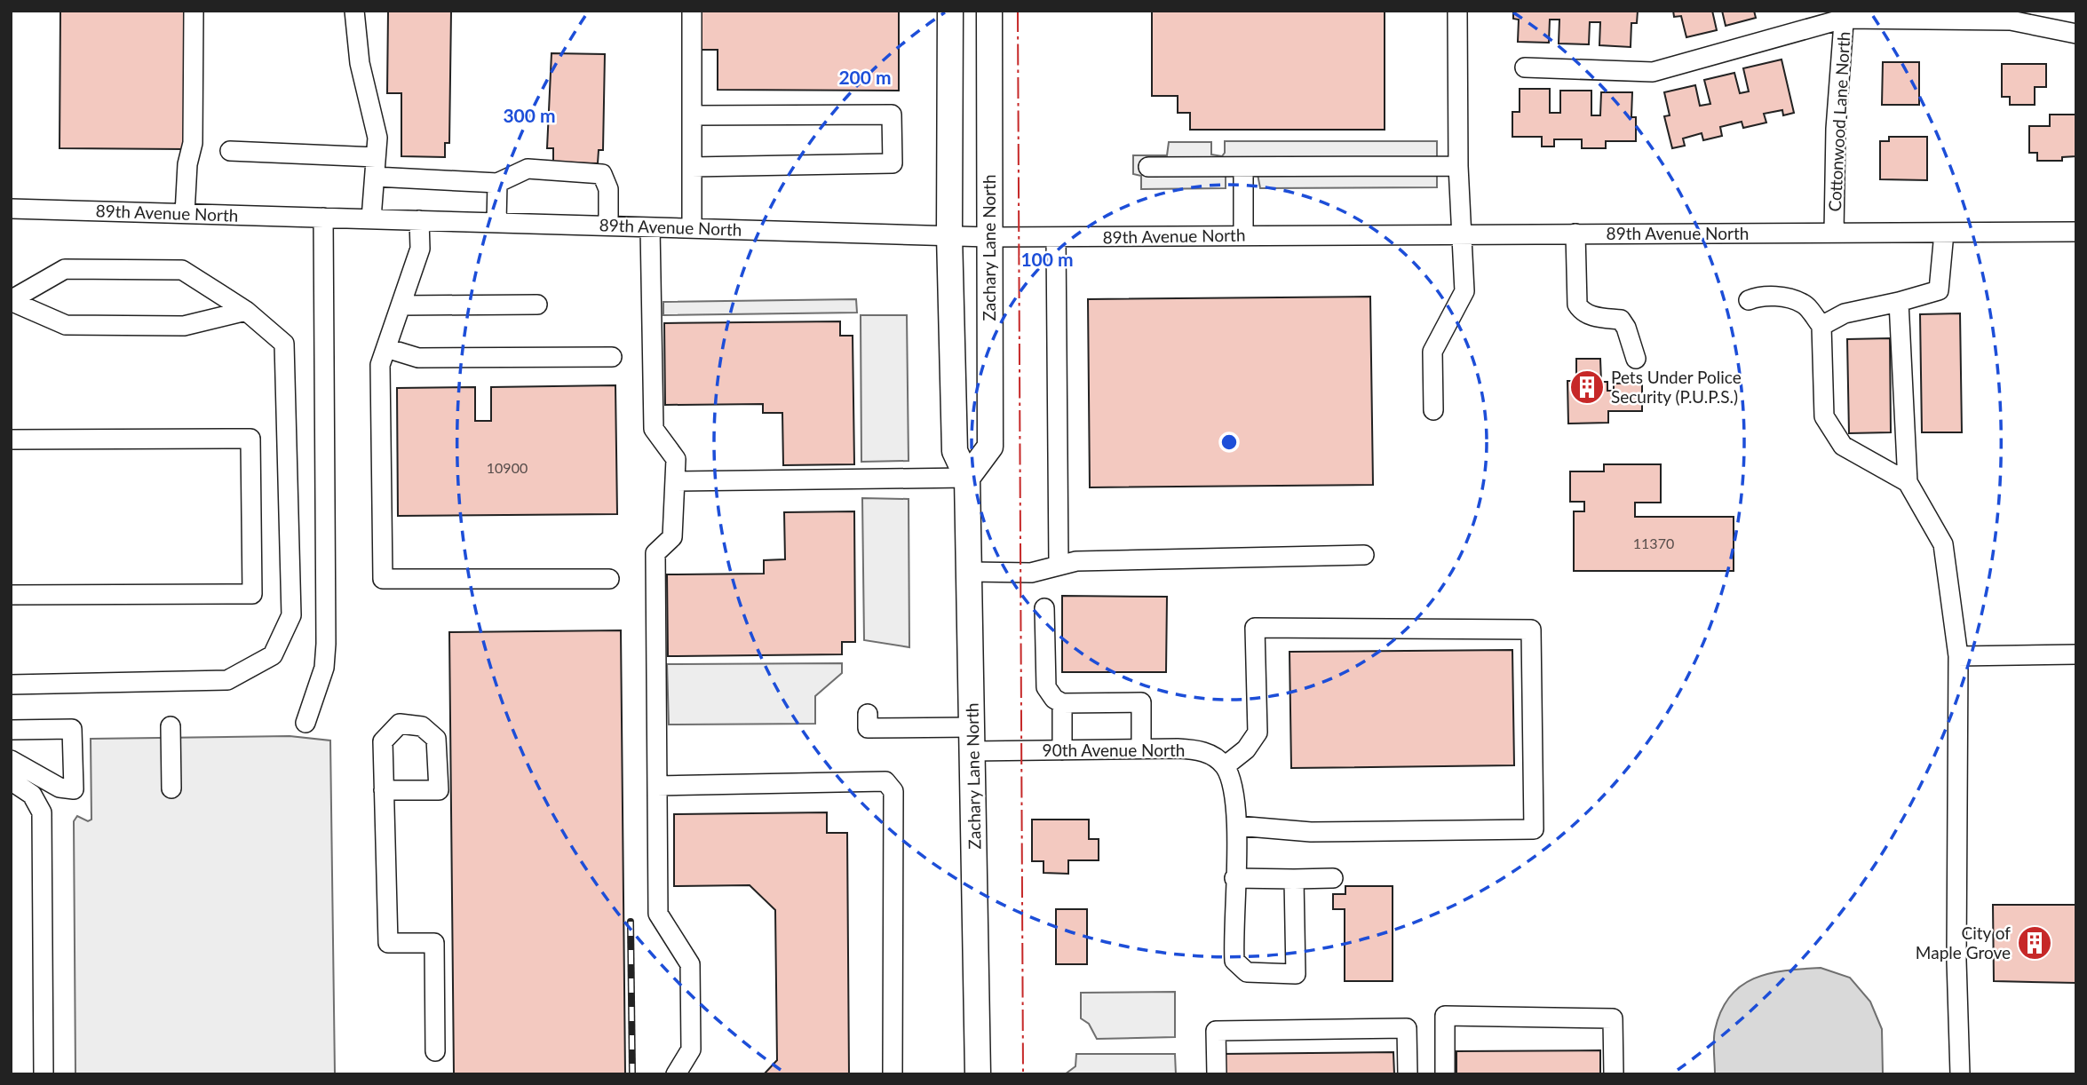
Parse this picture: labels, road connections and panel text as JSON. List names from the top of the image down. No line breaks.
{"streets":{"main road":["Zachary Lane North"],"street":["Cottonwood Lane North","89th Avenue North","90th Avenue North"]},"crossings":[["Cottonwood Lane North","89th Avenue North"],["89th Avenue North","Zachary Lane North"],["Zachary Lane North","90th Avenue North"]],"places":{"building":["Pets Under Police Security (P.U.P.S.)","City of Maple Grove"]},"house_numbers":["10900","11370"],"rings":["200 m","300 m","100 m"]}
